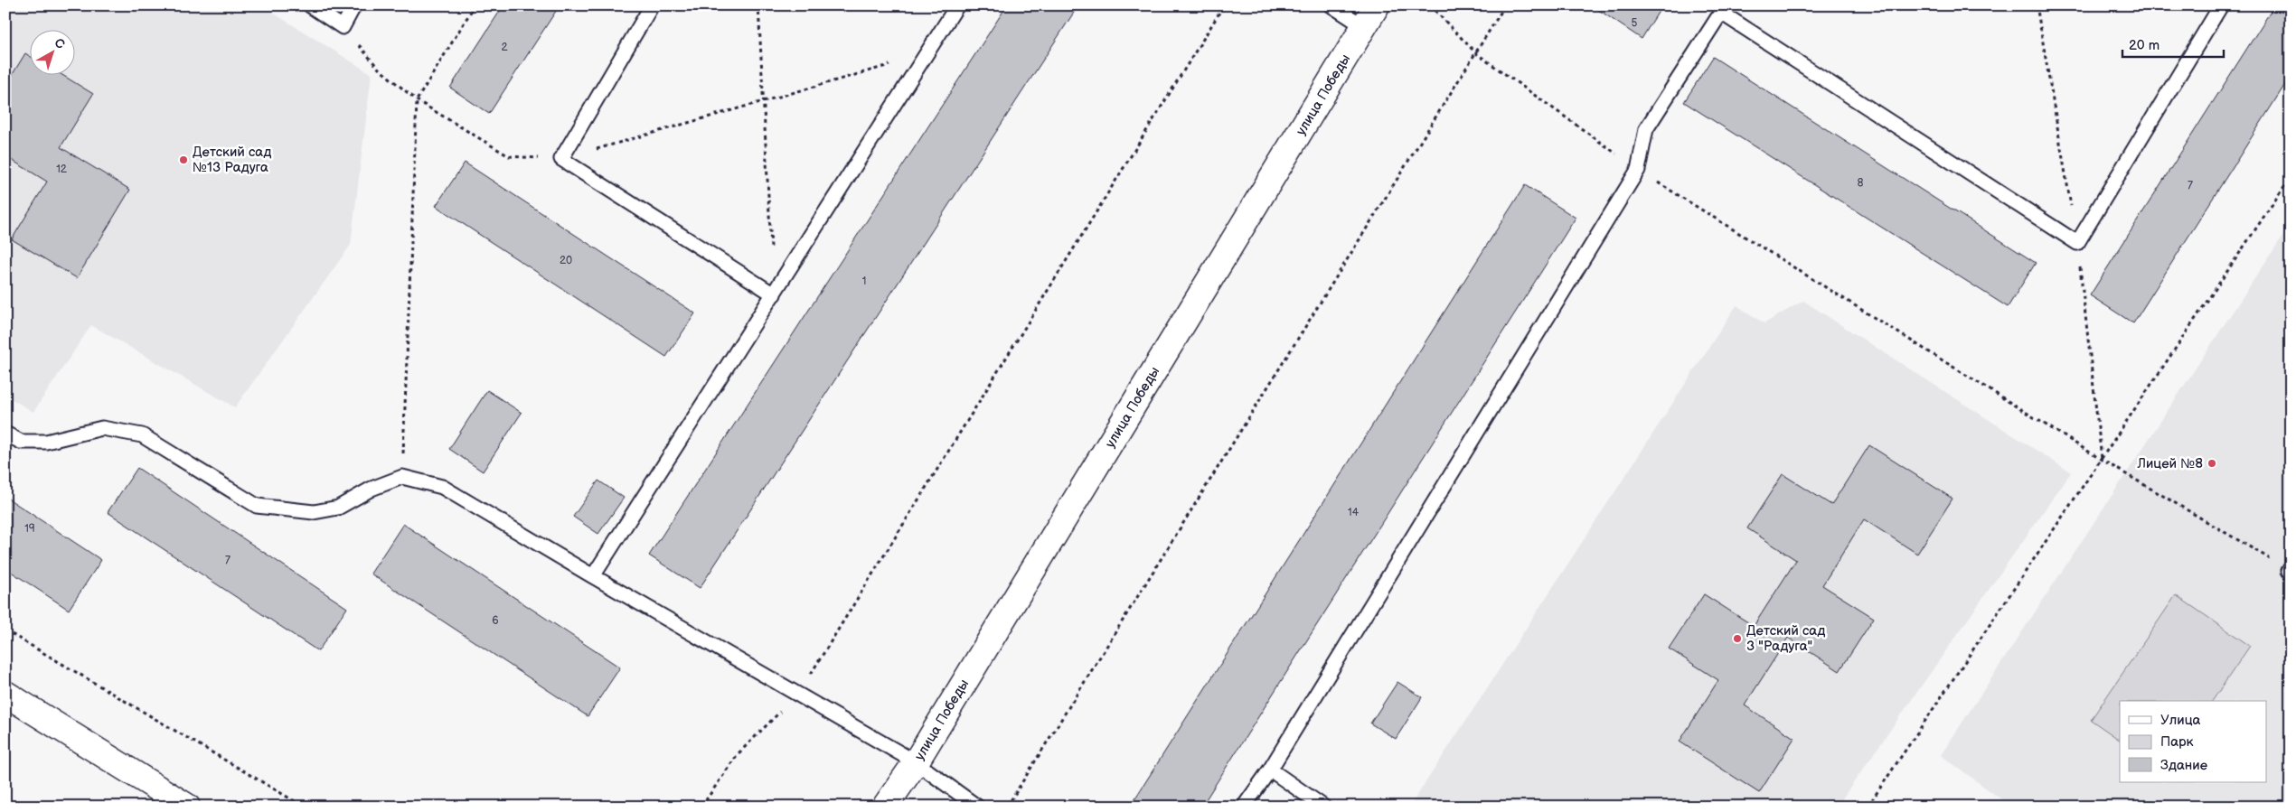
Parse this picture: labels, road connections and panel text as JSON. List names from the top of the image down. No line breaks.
{"streets":{"main road":["улица Победы"]},"places":["Детский сад №13 Радуга","Лицей №8","Детский сад 3 \"Радуга\""],"house_numbers":["5","2","12","8","7","20","1","14","19","7","6"],"legend":["Улица","Парк","Здание"],"scale_bar":"20 m","north":"top right"}
